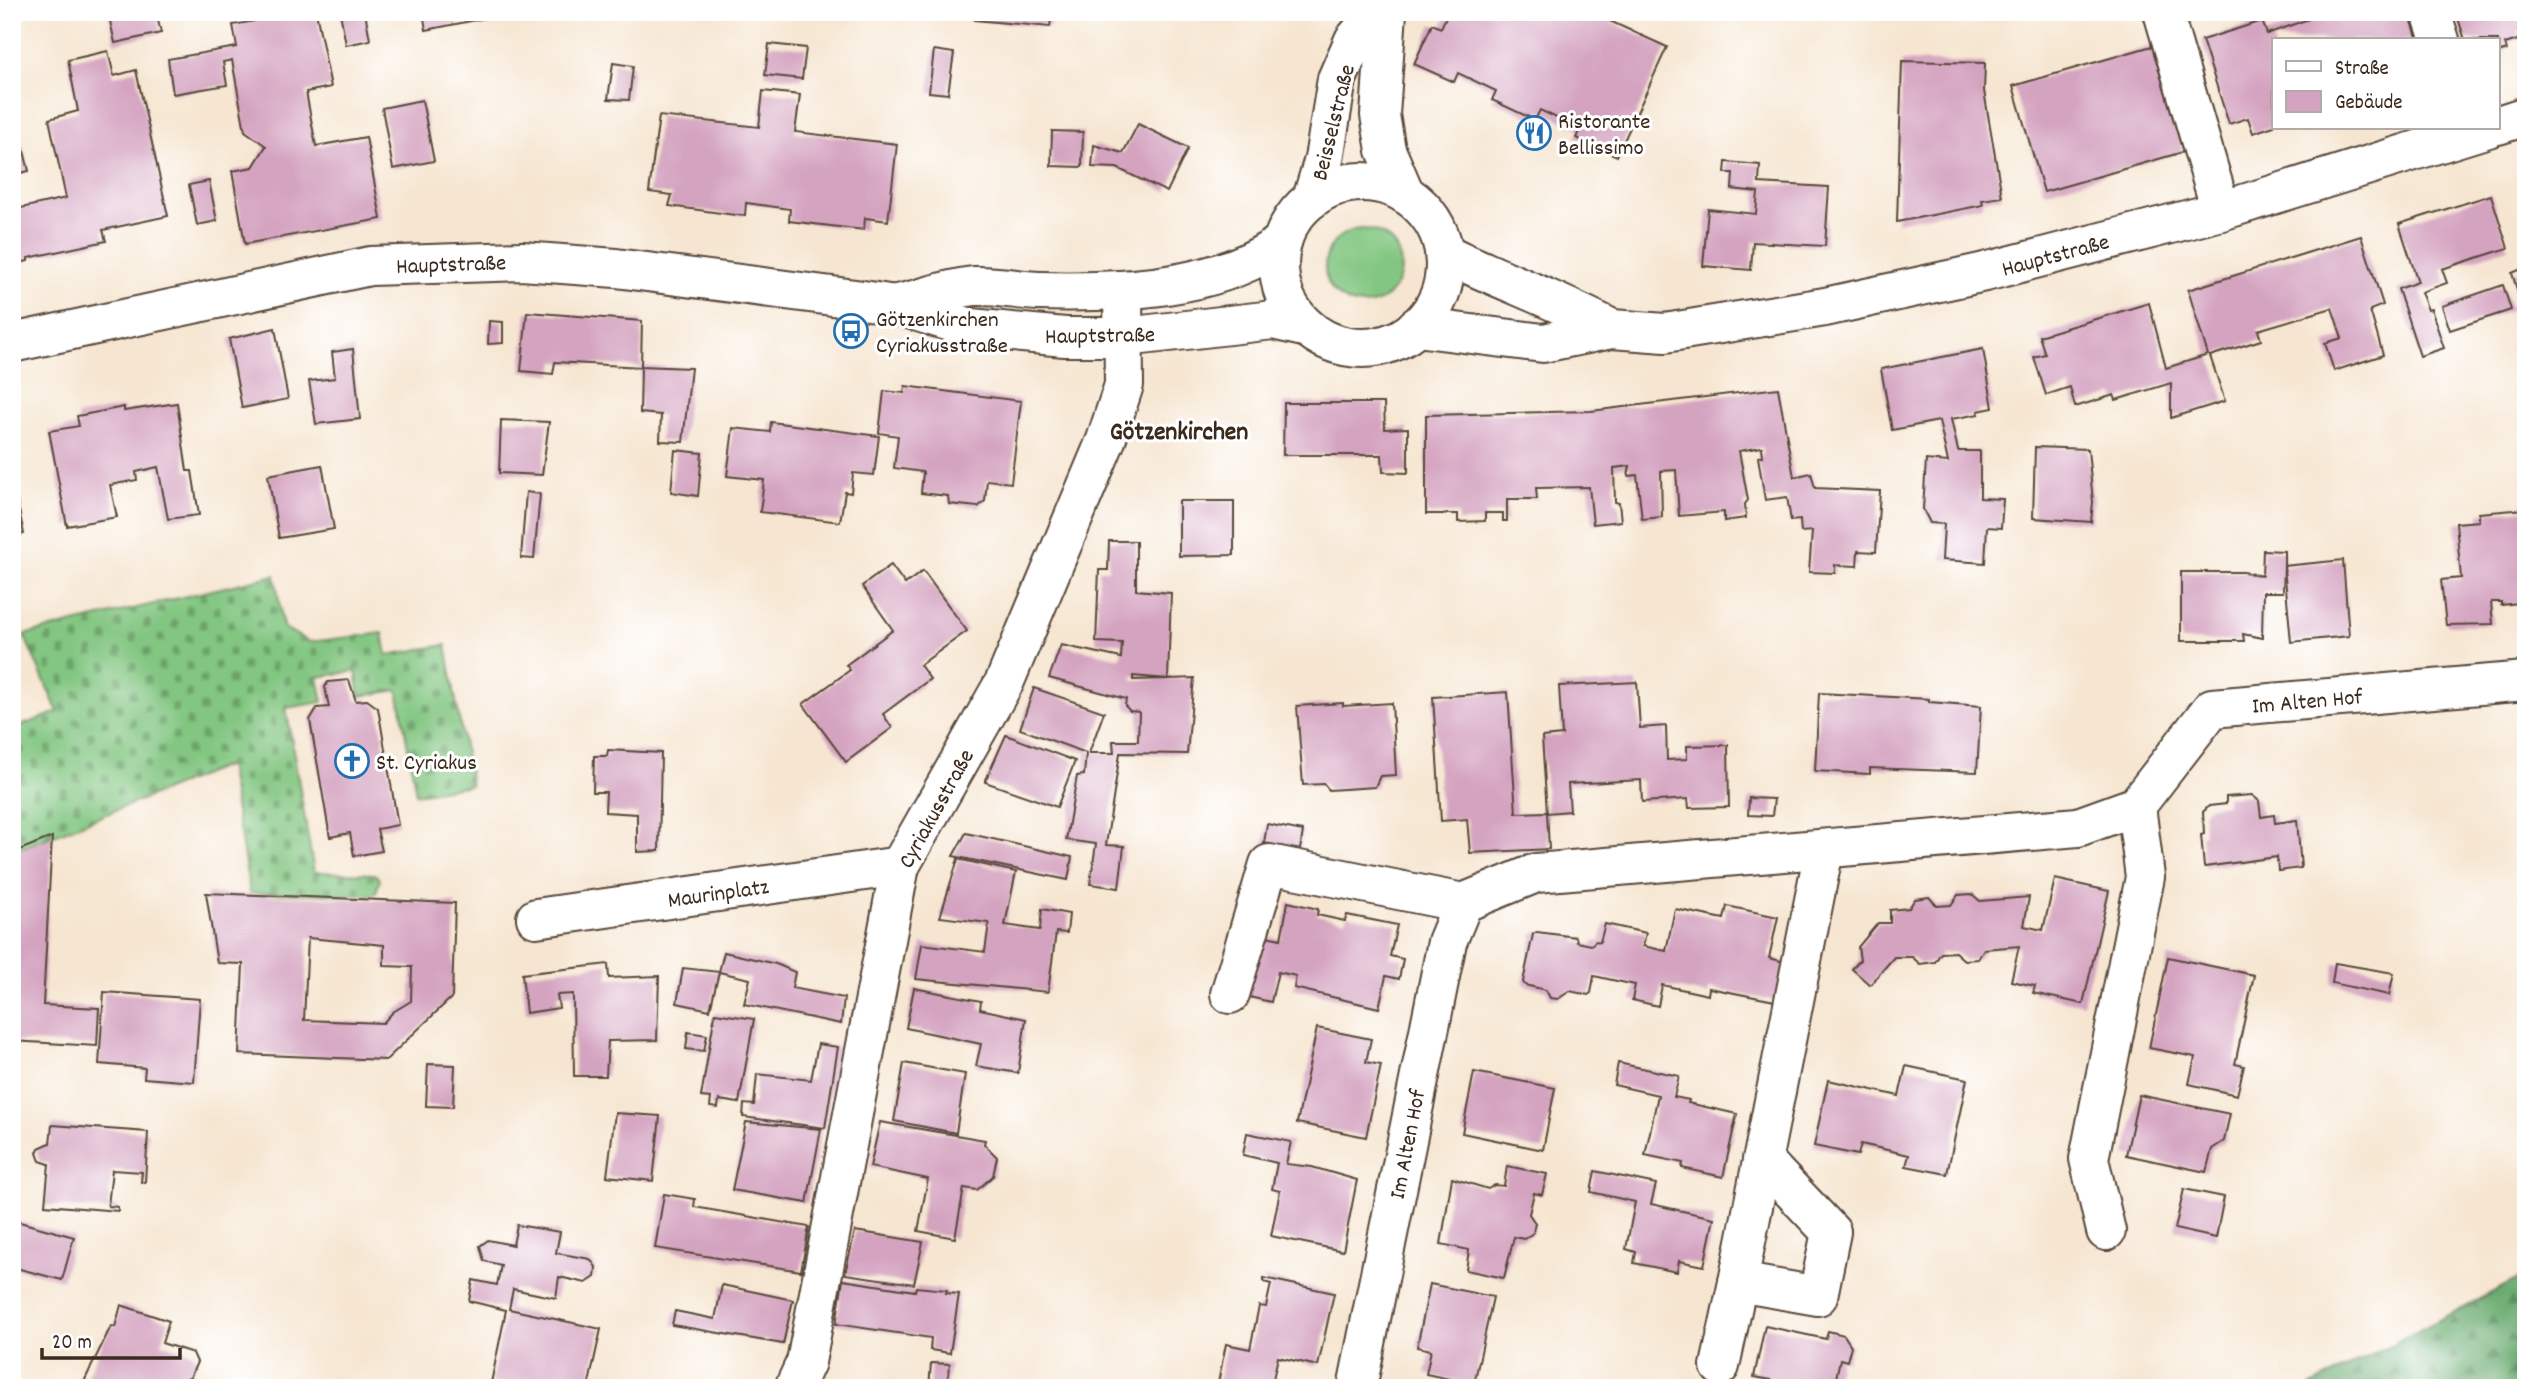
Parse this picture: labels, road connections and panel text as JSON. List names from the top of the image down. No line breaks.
{"streets":{"street":["Beisselstraße","Hauptstraße","Im Alten Hof","Cyriakusstraße","Maurinplatz"]},"crossings":[["Beisselstraße","Hauptstraße"],["Hauptstraße","Cyriakusstraße"],["Cyriakusstraße","Maurinplatz"]],"districts":["Götzenkirchen"],"places":{"restaurant":["Ristorante Bellissimo"],"bus stop":["Götzenkirchen Cyriakusstraße"],"church":["St. Cyriakus"]},"legend":["Straße","Gebäude"],"scale_bar":"20 m"}
